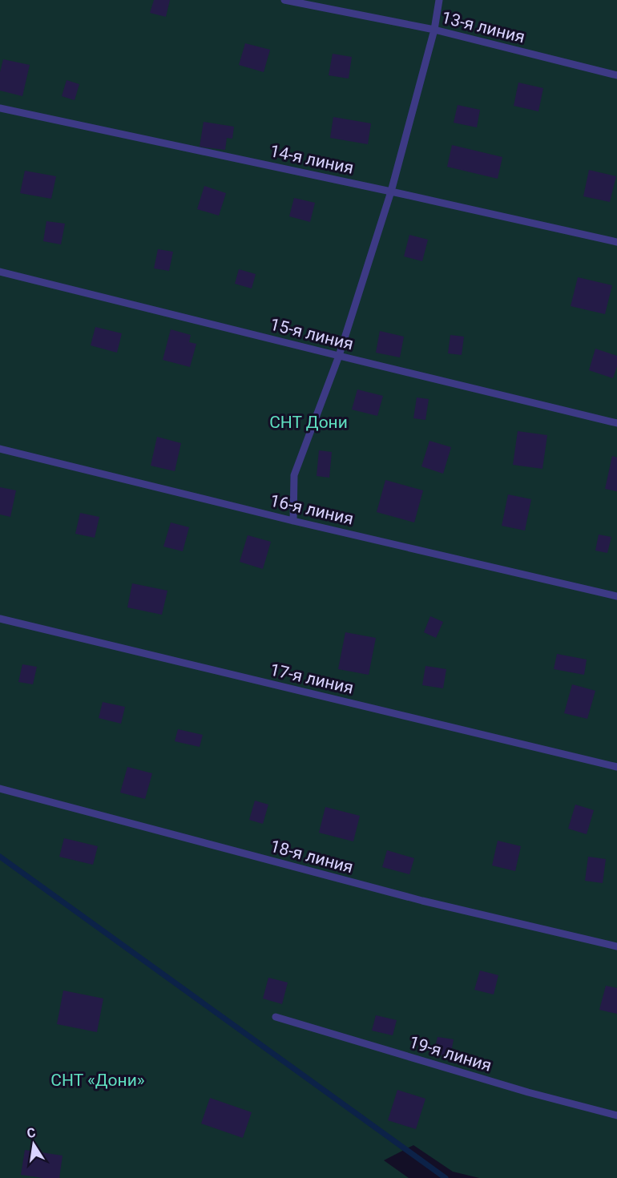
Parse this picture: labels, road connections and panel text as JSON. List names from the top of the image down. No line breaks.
{"streets":{"lane":["13-я линия","14-я линия","15-я линия","16-я линия","17-я линия","18-я линия","19-я линия"]},"parks":["СНТ Дони","СНТ «Дони»"],"north":"top"}
